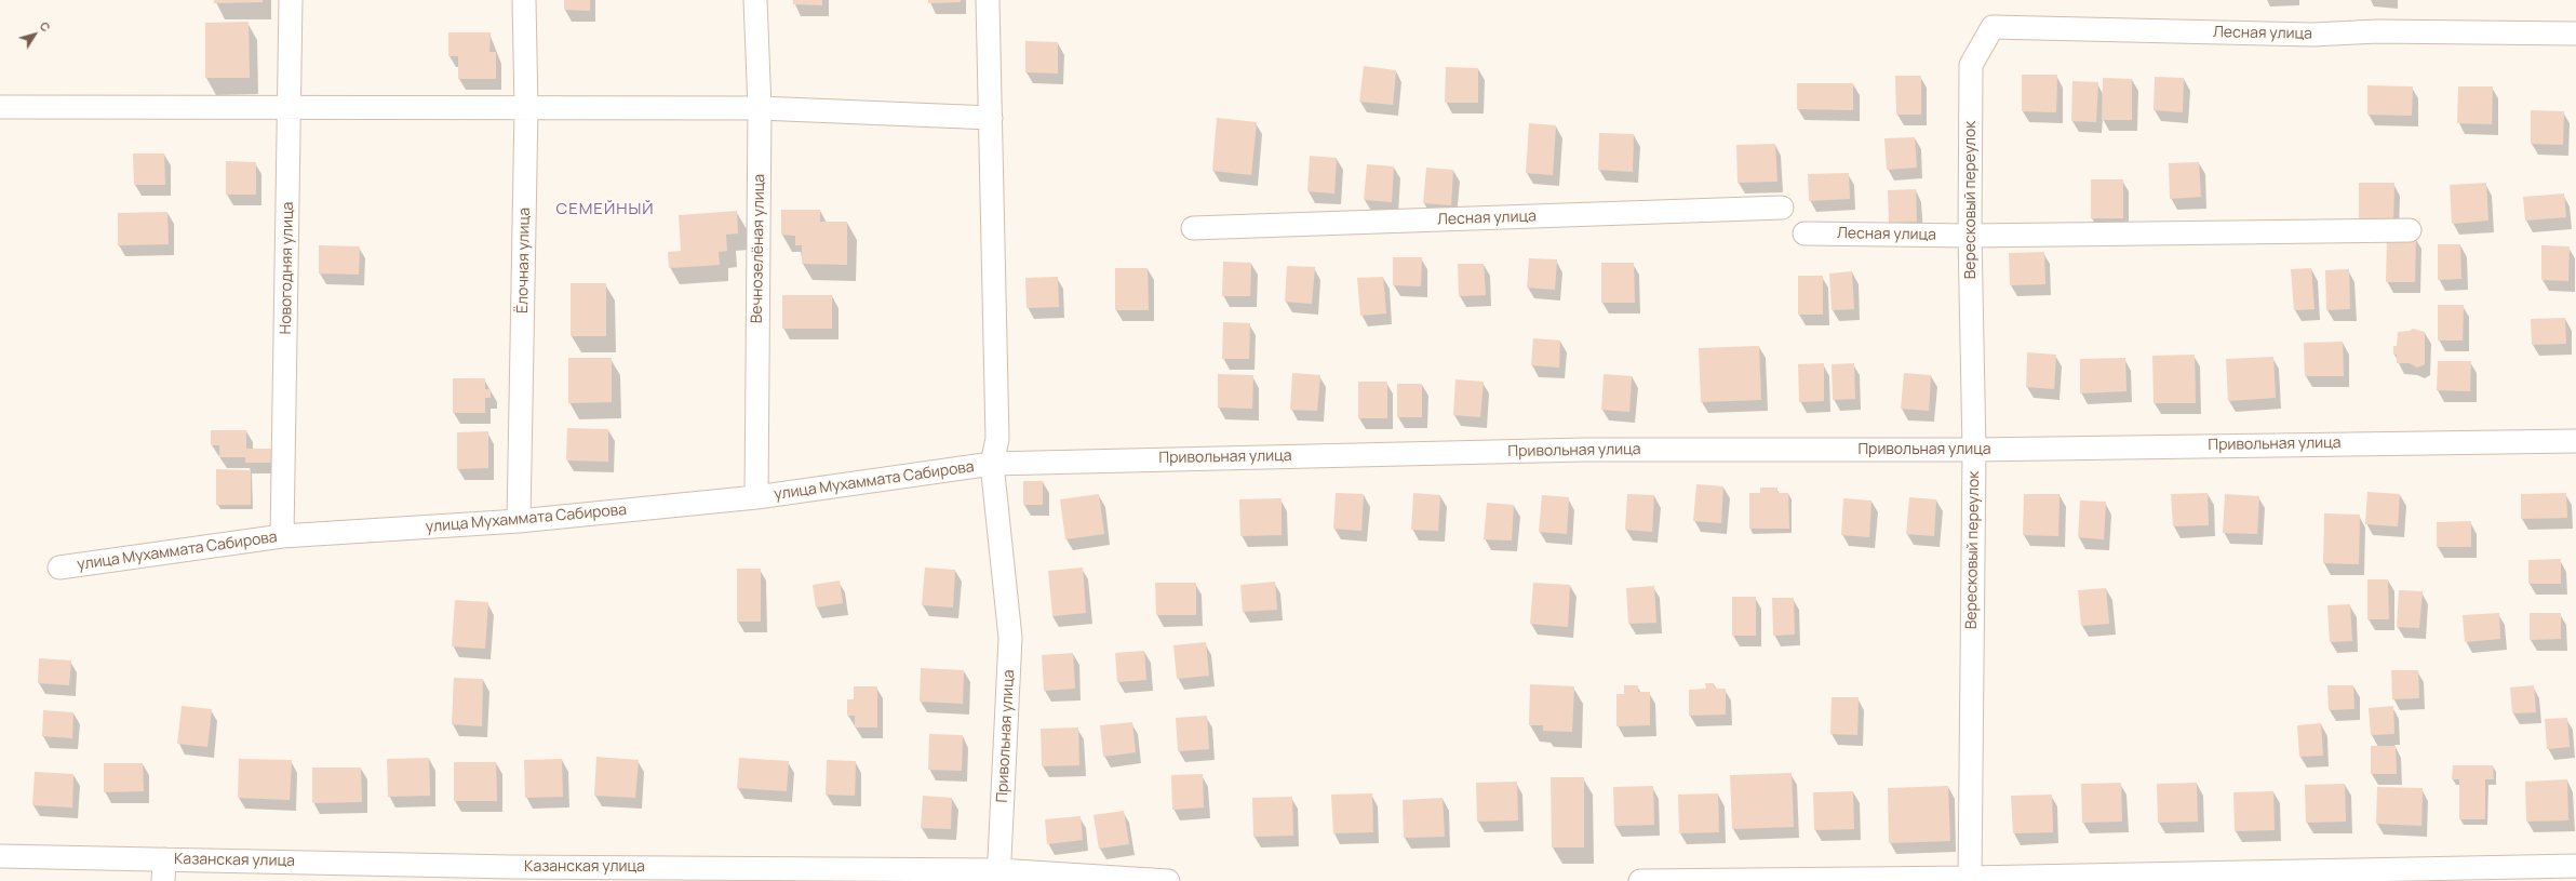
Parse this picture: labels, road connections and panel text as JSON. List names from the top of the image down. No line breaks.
{"streets":{"street":["Лесная улица","Вересковый переулок","Вечнозелёная улица","Ёлочная улица","Новогодняя улица","Привольная улица","улица Мухаммата Сабирова","Казанская улица"]},"crossings":[["Лесная улица","Вересковый переулок"],["Вересковый переулок","Привольная улица"],["Вечнозелёная улица","улица Мухаммата Сабирова"],["Ёлочная улица","улица Мухаммата Сабирова"],["Новогодняя улица","улица Мухаммата Сабирова"],["Привольная улица","улица Мухаммата Сабирова"],["Привольная улица","Казанская улица"]],"districts":["СЕМЕЙНЫЙ"],"north":"top right"}
